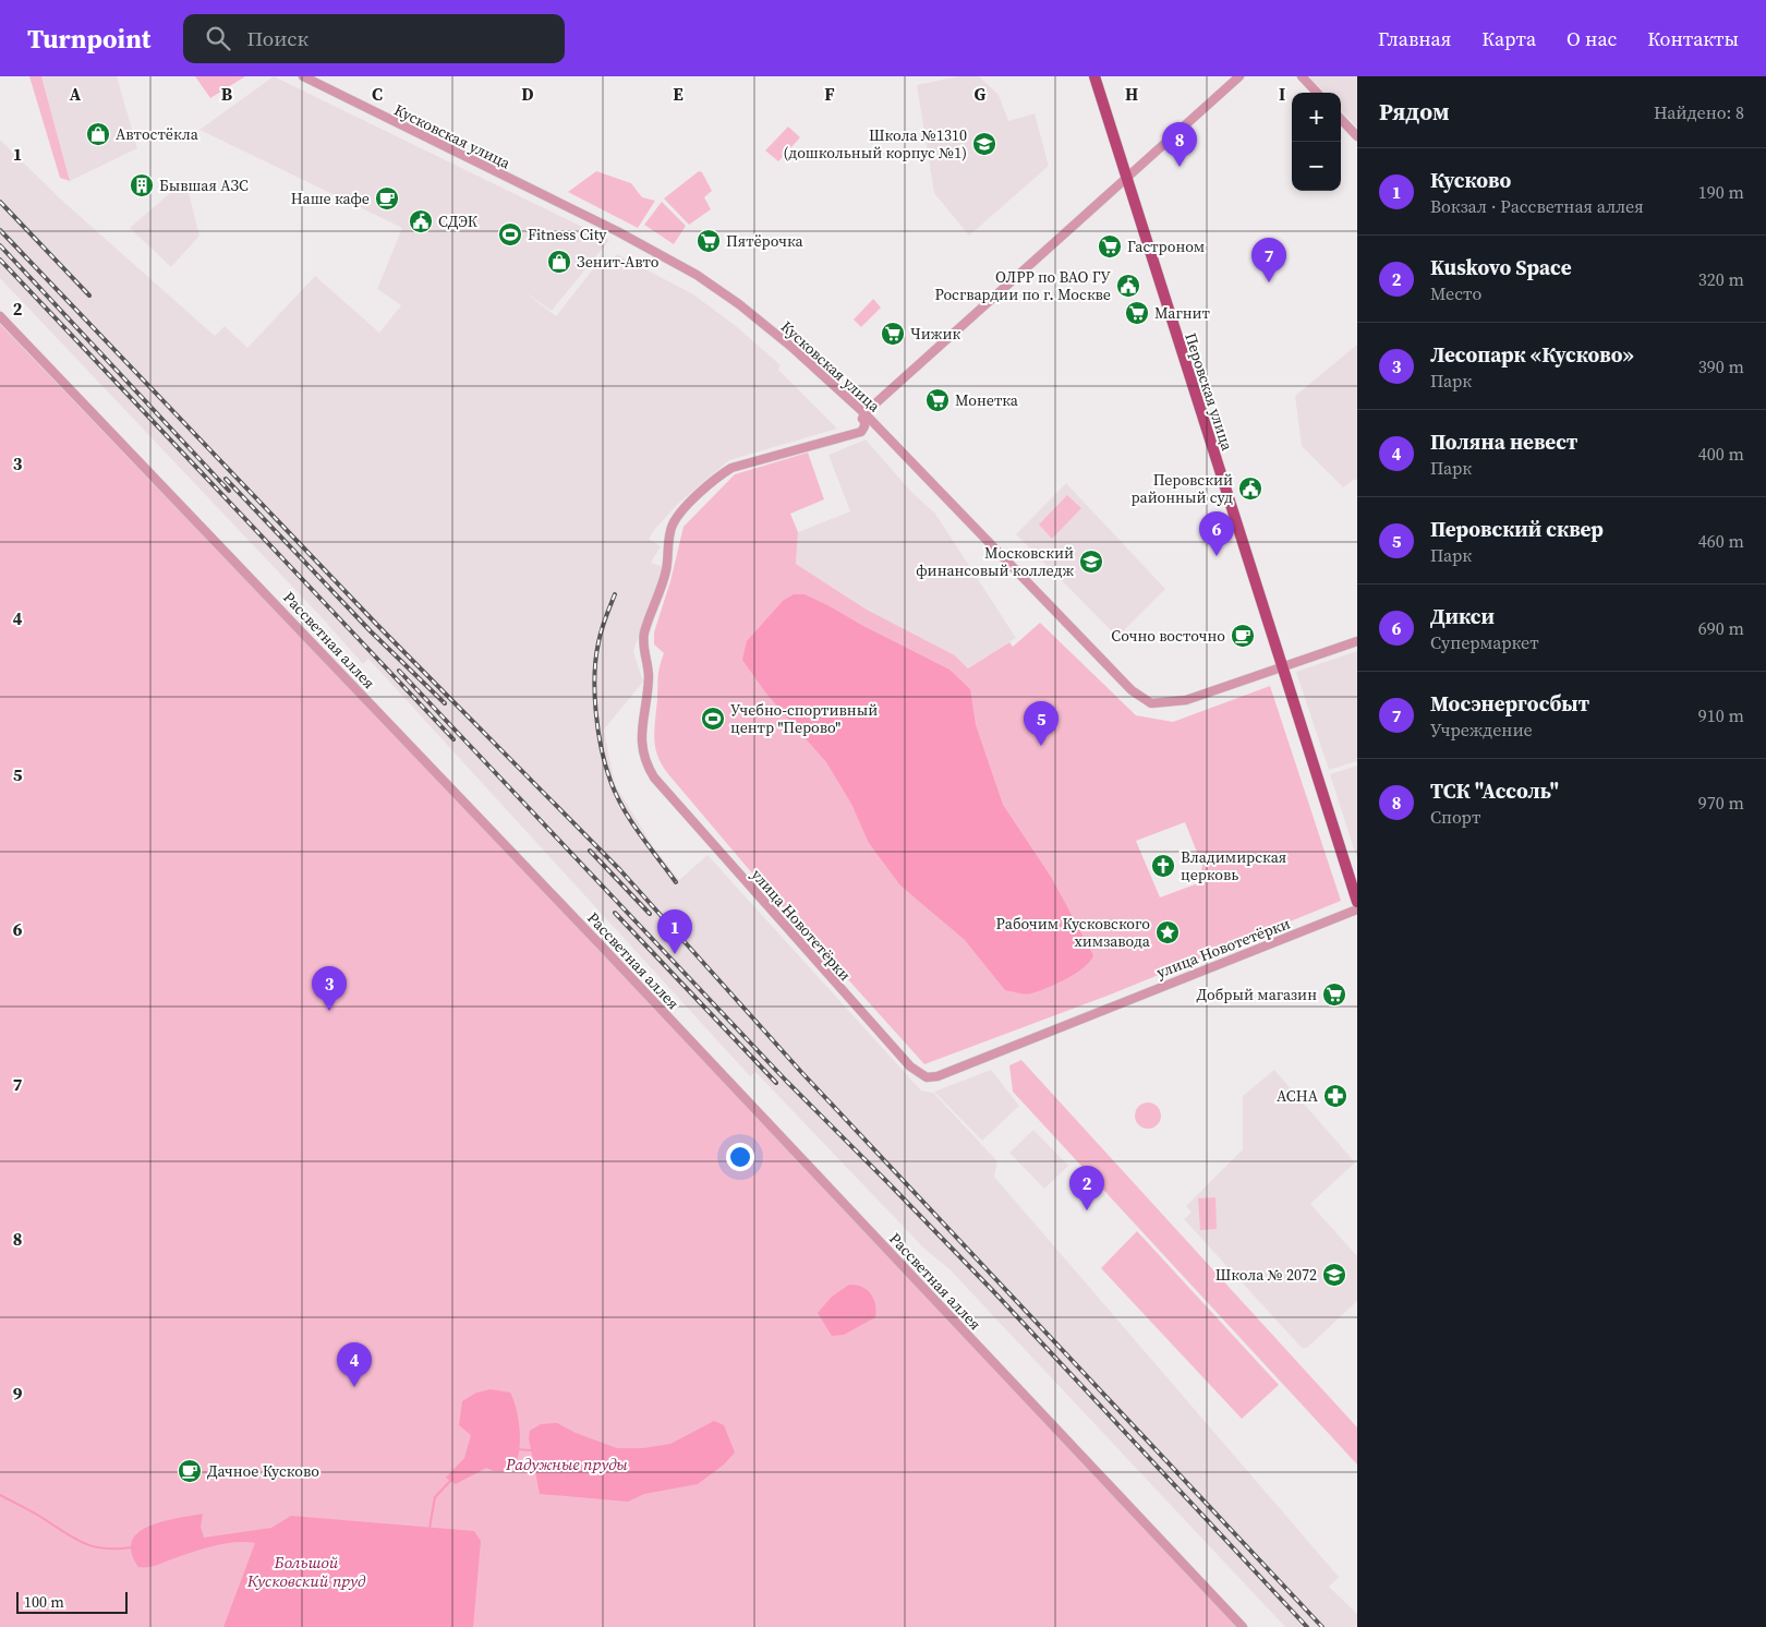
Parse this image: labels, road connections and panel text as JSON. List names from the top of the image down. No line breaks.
{"streets":{"main road":["Перовская улица"],"street":["Кусковская улица","Рассветная аллея","улица Новотетёрки"]},"crossings":[["Кусковская улица","Перовская улица"],["Кусковская улица","улица Новотетёрки"],["Перовская улица","улица Новотетёрки"]],"water":["Радужные пруды","Большой Кусковский пруд"],"places":{"shop":["Автостёкла","Зенит-Авто"],"school or university":["Школа №1310 (дошкольный корпус №1)","Московский финансовый колледж","Школа № 2072"],"building":["Бывшая АЗС"],"cafe":["Наше кафе","Сочно восточно","Дачное Кусково"],"public building":["СДЭК","ОЛРР по ВАО ГУ Росгвардии по г. Москве","Перовский районный суд"],"sports":["Fitness City","Учебно-спортивный центр \"Перово\""],"supermarket":["Пятёрочка","Гастроном","Магнит","Чижик","Монетка","Добрый магазин"],"church":["Владимирская церковь"],"place":["Рабочим Кусковского химзавода"],"pharmacy":["АСНА"]},"scale_bar":"100 m","page":{"header":"Turnpoint","search":"Поиск","nav":["Главная","Карта","О нас","Контакты"],"heading":["Рядом","Найдено: 8"],"map_buttons":["+","−"],"pins":["8","7","6","5","1","3","2","4"],"list":[{"mark":"1","name":"Кусково","note":"Вокзал · Рассветная аллея","value":"190 m"},{"mark":"2","name":"Kuskovo Space","note":"Место","value":"320 m"},{"mark":"3","name":"Лесопарк «Кусково»","note":"Парк","value":"390 m"},{"mark":"4","name":"Поляна невест","note":"Парк","value":"400 m"},{"mark":"5","name":"Перовский сквер","note":"Парк","value":"460 m"},{"mark":"6","name":"Дикси","note":"Супермаркет","value":"690 m"},{"mark":"7","name":"Мосэнергосбыт","note":"Учреждение","value":"910 m"},{"mark":"8","name":"ТСК \"Ассоль\"","note":"Спорт","value":"970 m"}],"scale":"100 m"},"grid":{"columns":["A","B","C","D","E","F","G","H","I"],"rows":["1","2","3","4","5","6","7","8","9"]}}
